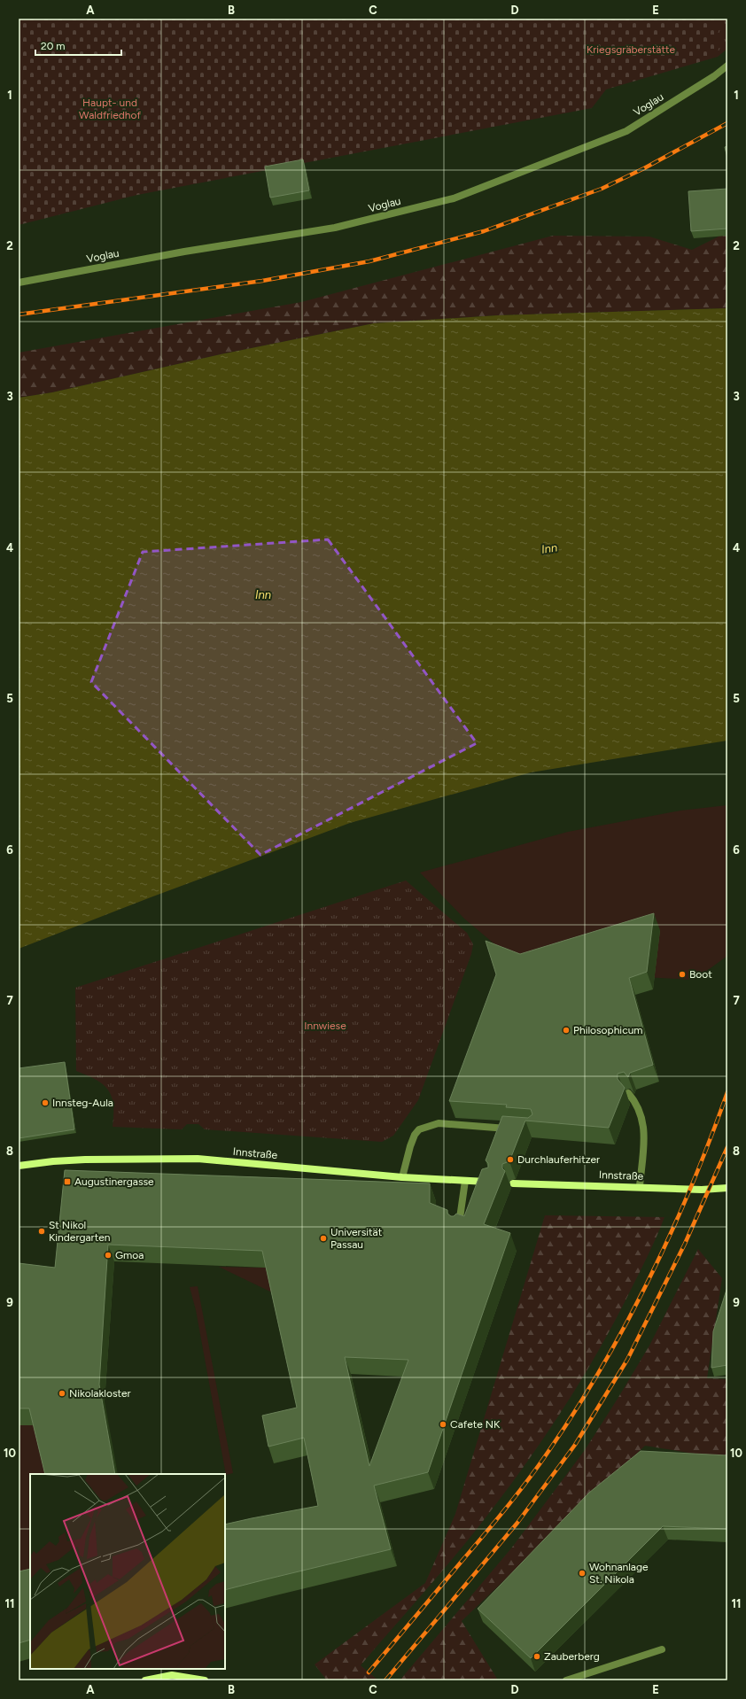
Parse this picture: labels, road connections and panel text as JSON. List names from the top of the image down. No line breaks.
{"streets":{"street":["Voglau","Innstraße"]},"water":["Inn"],"parks":["Kriegsgräberstätte","Haupt- und Waldfriedhof","Innwiese"],"places":{"other":["Boot","Philosophicum","Innsteg-Aula","Durchlauferhitzer","St Nikol Kindergarten","Universität Passau","Gmoa","Nikolakloster","Cafete NK","Wohnanlage St. Nikola","Zauberberg"],"transit":["Augustinergasse"]},"scale_bar":"20 m","grid":{"columns":["A","B","C","D","E"],"rows":["1","2","3","4","5","6","7","8","9","10","11"]}}
